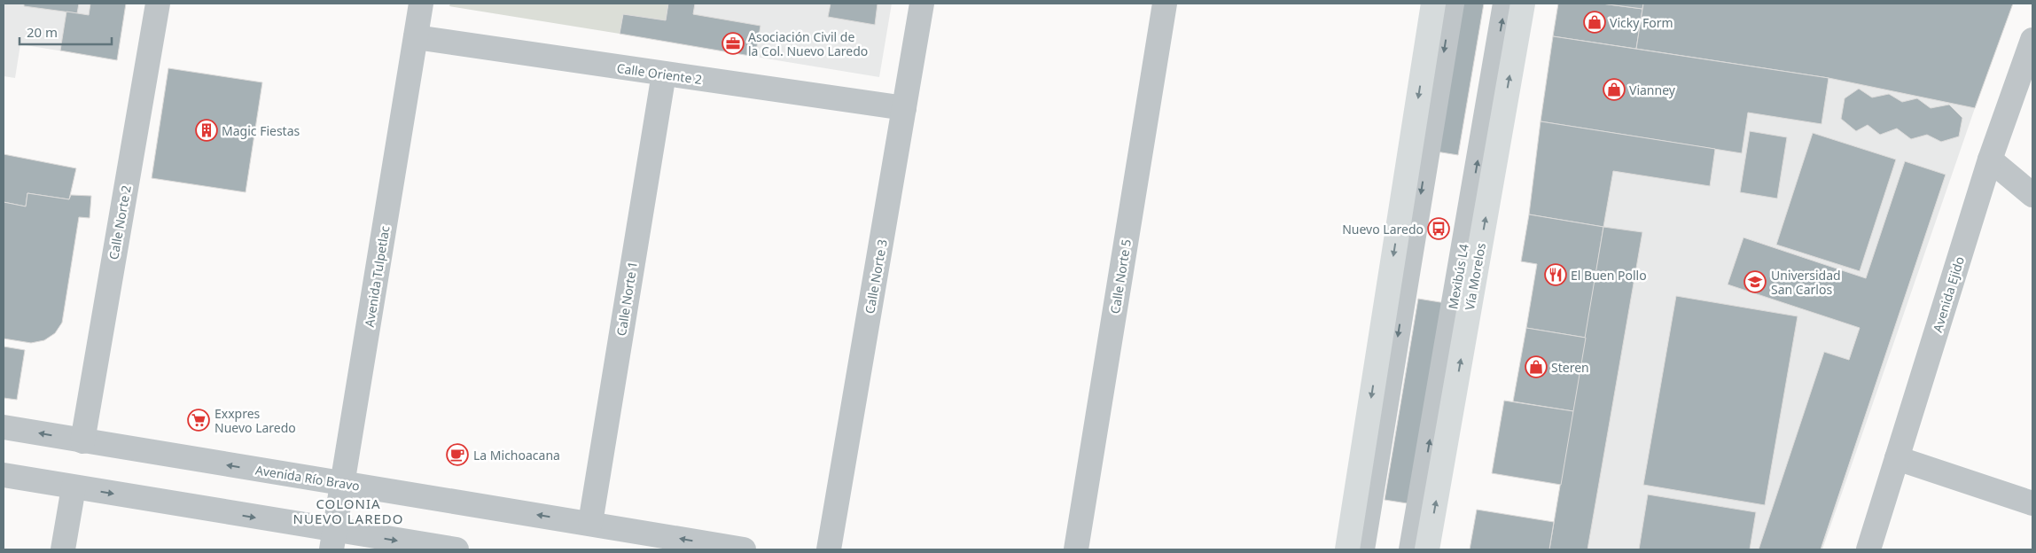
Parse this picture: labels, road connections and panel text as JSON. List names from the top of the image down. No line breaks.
{"streets":{"main road":["Vía Morelos"],"street":["Calle Oriente 2","Calle Norte 2","Avenida Tulpetlac","Calle Norte 3","Calle Norte 5","Mexibús L4","Avenida Ejido","Calle Norte 1","Avenida Río Bravo"]},"crossings":[["Calle Oriente 2","Avenida Tulpetlac"],["Calle Oriente 2","Calle Norte 3"],["Calle Oriente 2","Calle Norte 1"],["Calle Norte 2","Avenida Río Bravo"],["Avenida Tulpetlac","Avenida Río Bravo"],["Calle Norte 1","Avenida Río Bravo"]],"districts":["COLONIA NUEVO LAREDO"],"places":{"shop":["Vicky Form","Vianney","Steren"],"office":["Asociación Civil de la Col. Nuevo Laredo"],"building":["Magic Fiestas"],"bus stop":["Nuevo Laredo"],"restaurant":["El Buen Pollo"],"school or university":["Universidad San Carlos"],"supermarket":["Exxpres Nuevo Laredo"],"cafe":["La Michoacana"]},"scale_bar":"20 m"}
